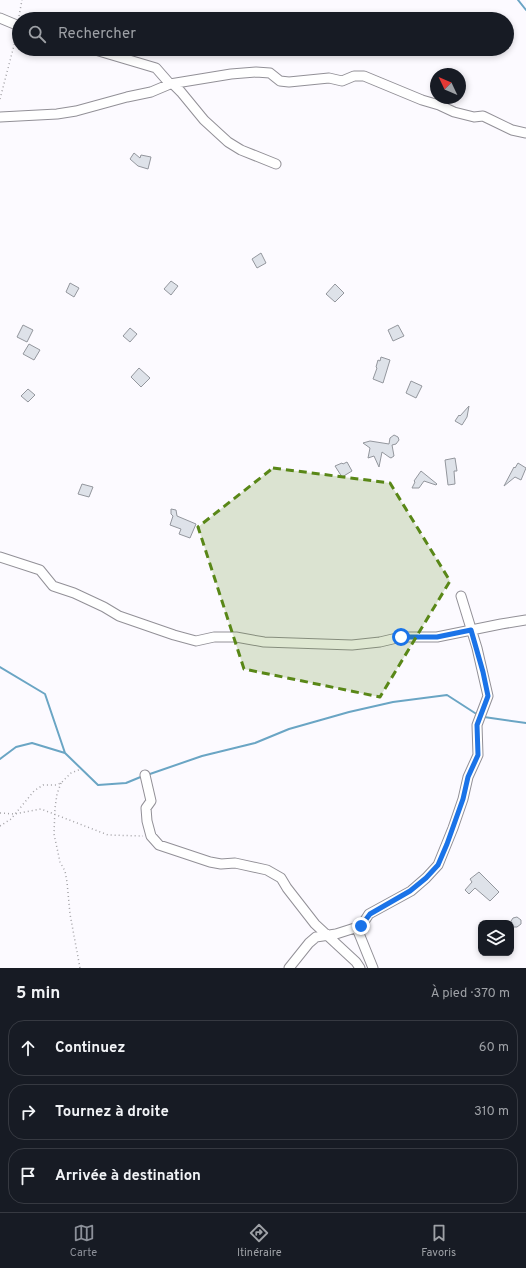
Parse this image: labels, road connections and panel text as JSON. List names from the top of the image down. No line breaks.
{"north":"top left","page":{"search":"Rechercher","heading":["5 min","À pied · 370 m"],"list":[["Continuez","60 m"],["Tournez à droite","310 m"],"Arrivée à destination"],"nav":["Carte","Itinéraire","Favoris"]}}
